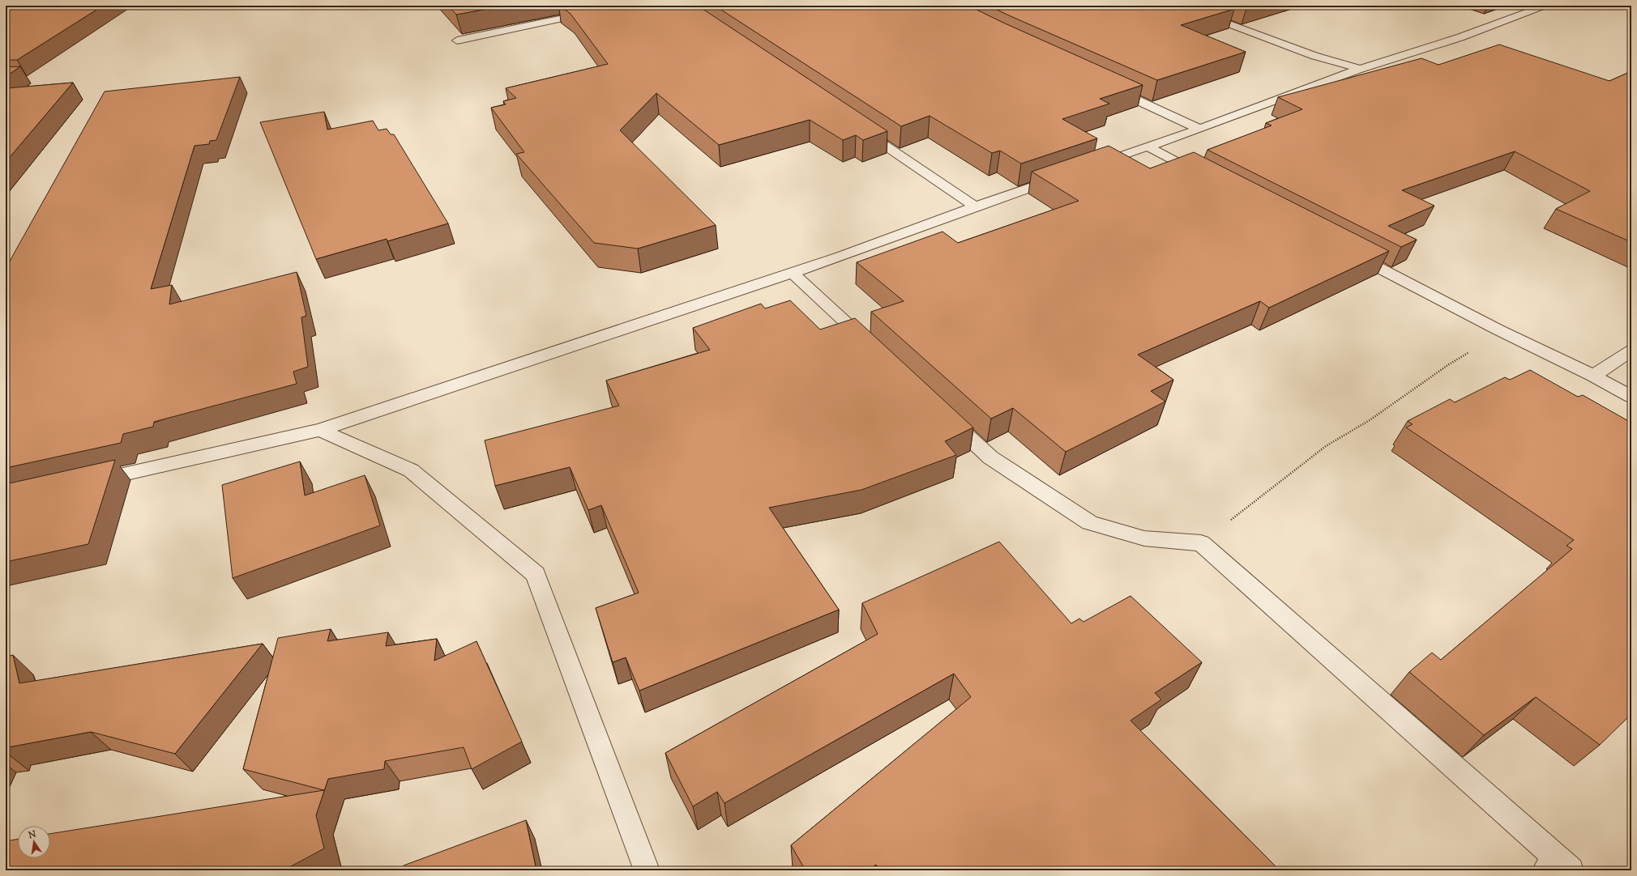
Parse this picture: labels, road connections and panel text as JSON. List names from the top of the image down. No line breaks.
{"north":"top"}
